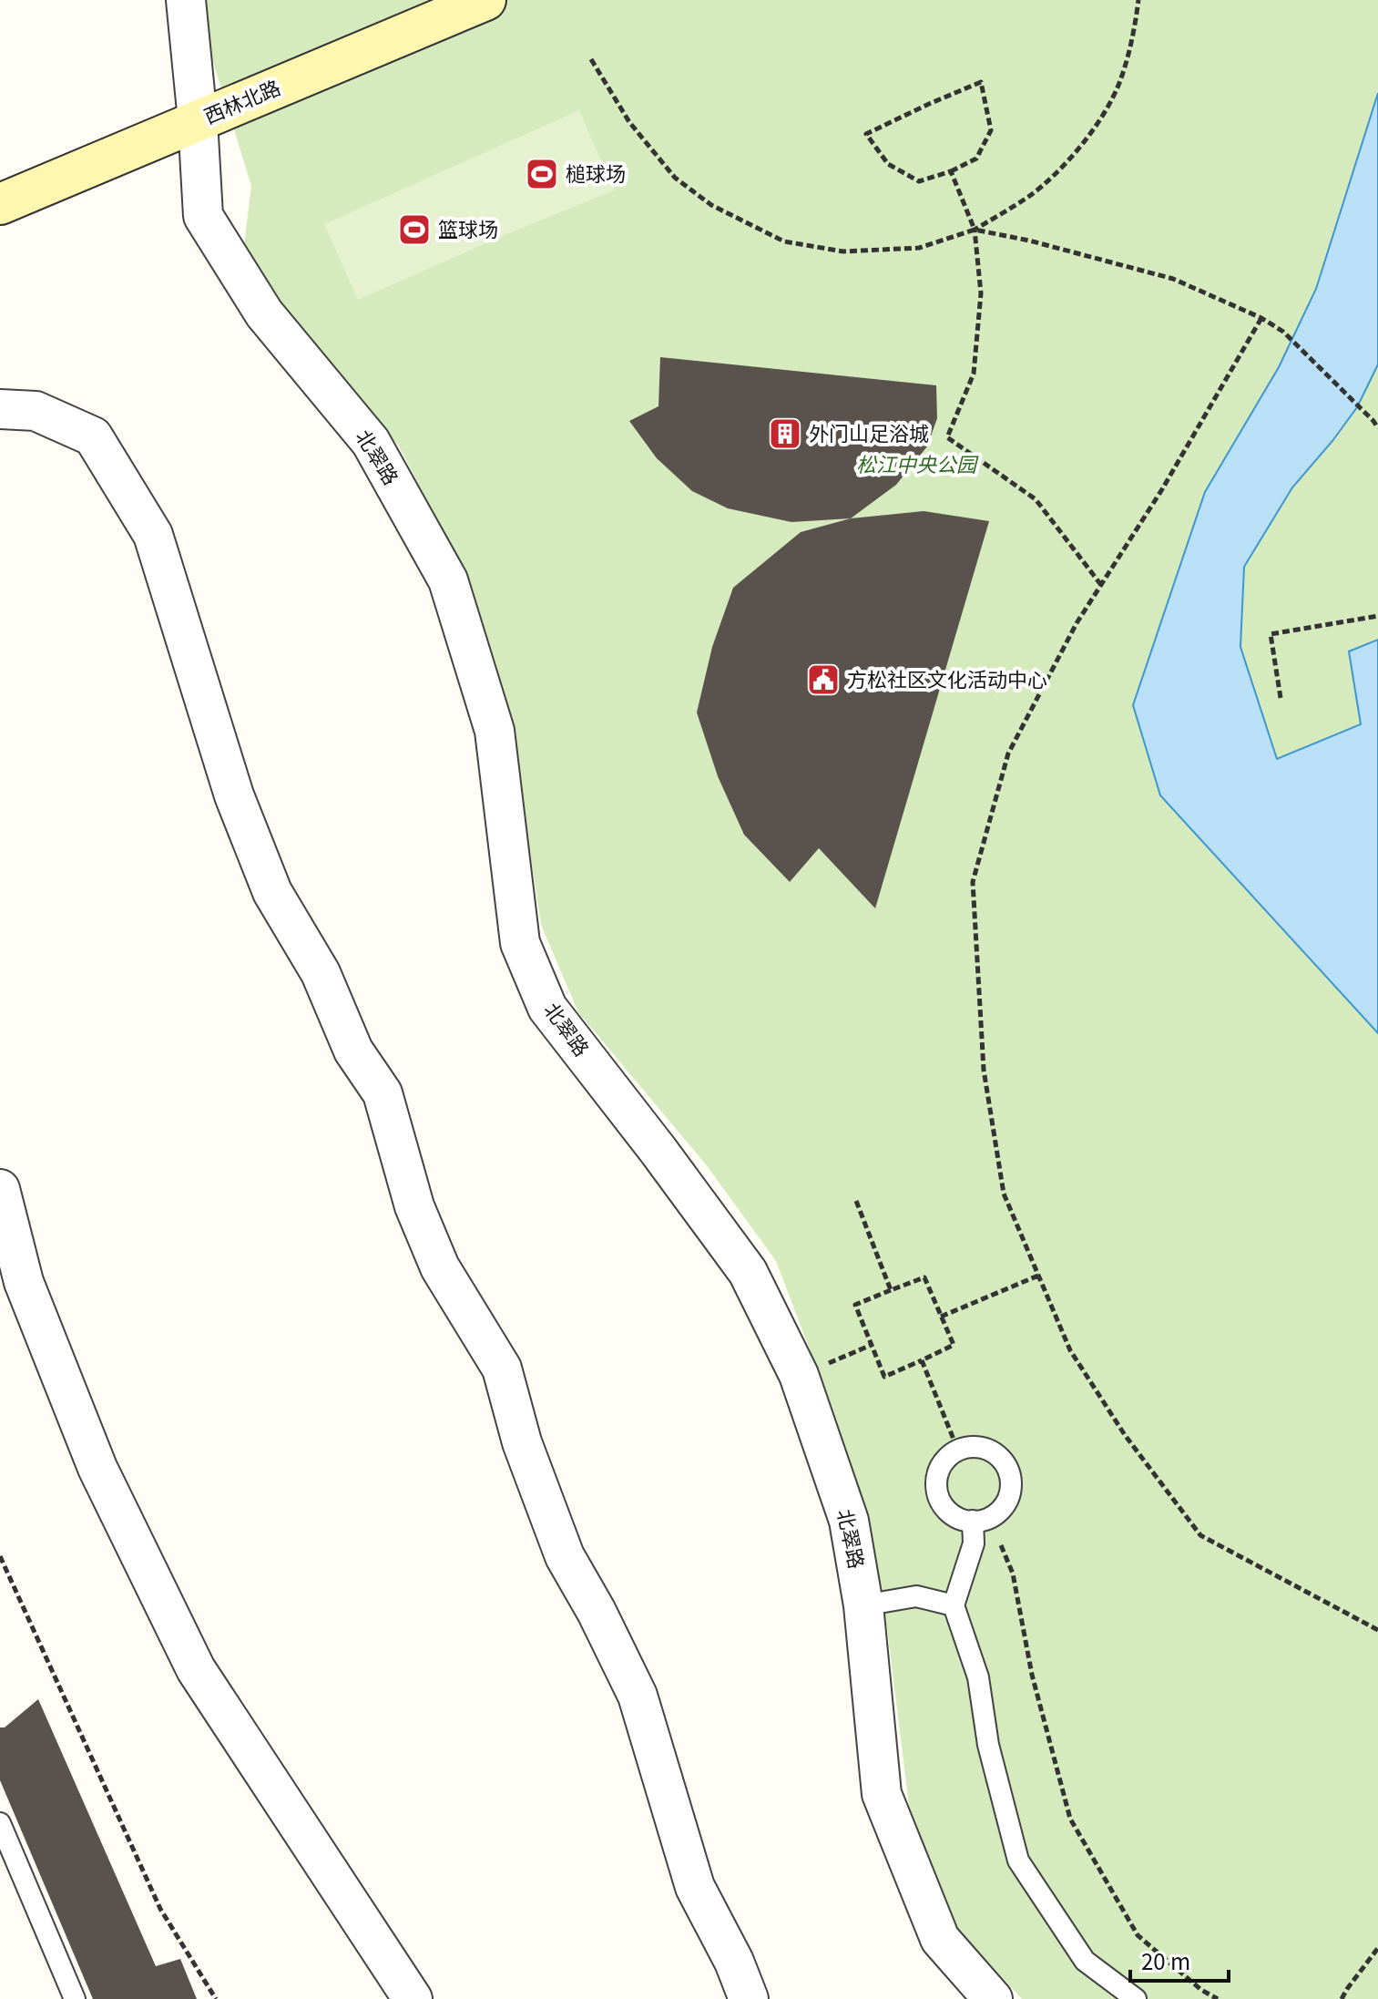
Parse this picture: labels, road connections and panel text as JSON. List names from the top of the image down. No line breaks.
{"streets":{"street":["西林北路","北翠路"]},"crossings":[["西林北路","北翠路"]],"parks":["松江中央公园"],"places":{"sports":["槌球场","篮球场"],"building":["外门山足浴城"],"public building":["方松社区文化活动中心"]},"scale_bar":"20 m"}
